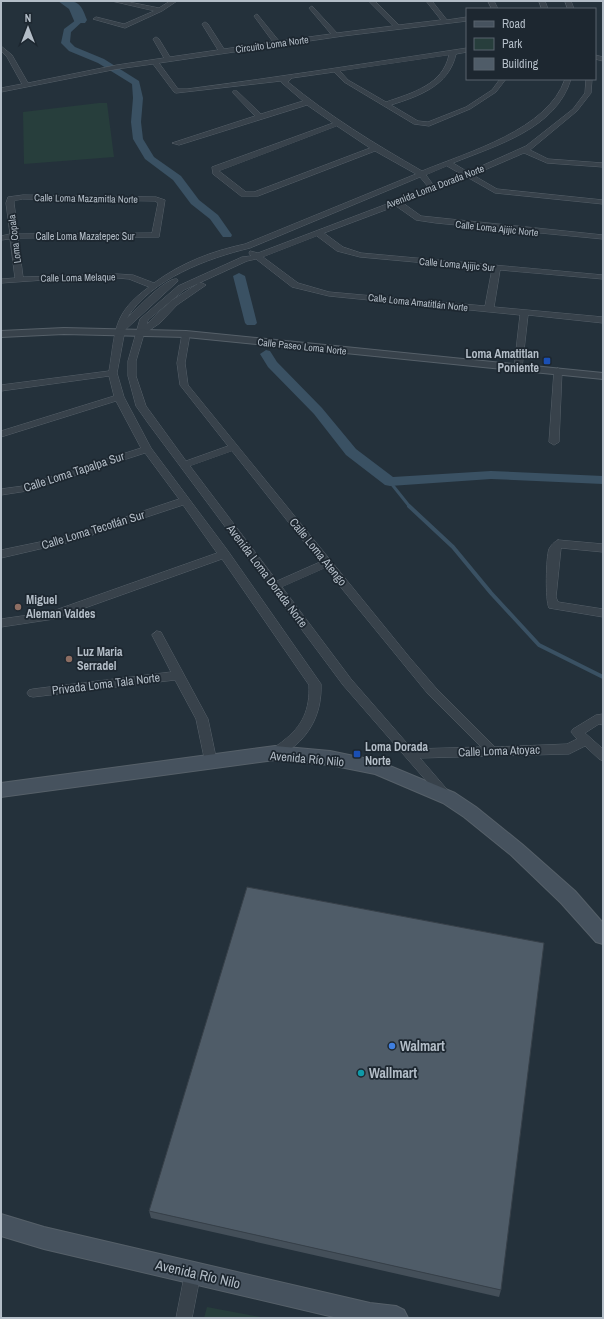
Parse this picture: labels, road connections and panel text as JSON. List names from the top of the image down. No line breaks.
{"streets":{"main road":["Avenida Río Nilo"],"street":["Circuito Loma Norte","Avenida Loma Dorada Norte","Calle Loma Mazamitla Norte","Calle Loma Ajijic Norte","Calle Loma Mazatepec Sur","Loma Copala","Calle Loma Ajijic Sur","Calle Loma Melaque","Calle Loma Amatitlán Norte","Calle Paseo Loma Norte","Calle Loma Tapalpa Sur","Calle Loma Tecotlán Sur","Calle Loma Atengo","Privada Loma Tala Norte","Calle Loma Atoyac"]},"crossings":[["Avenida Loma Dorada Norte","Calle Loma Ajijic Norte"],["Avenida Loma Dorada Norte","Calle Loma Ajijic Sur"],["Avenida Loma Dorada Norte","Calle Loma Melaque"],["Avenida Loma Dorada Norte","Calle Loma Amatitlán Norte"],["Avenida Loma Dorada Norte","Calle Paseo Loma Norte"],["Avenida Loma Dorada Norte","Calle Loma Tapalpa Sur"],["Avenida Loma Dorada Norte","Calle Loma Tecotlán Sur"],["Avenida Loma Dorada Norte","Calle Loma Atoyac"],["Avenida Loma Dorada Norte","Avenida Río Nilo"],["Calle Loma Mazamitla Norte","Calle Loma Mazatepec Sur"],["Calle Loma Mazamitla Norte","Loma Copala"],["Calle Loma Mazatepec Sur","Loma Copala"],["Loma Copala","Calle Loma Melaque"],["Calle Paseo Loma Norte","Calle Loma Atengo"],["Calle Loma Atengo","Calle Loma Atoyac"]],"places":{"transit":["Loma Amatitlan Poniente","Loma Dorada Norte"],"other":["Miguel Aleman Valdes","Luz Maria Serradel","Walmart","Wallmart"]},"legend":["Road","Park","Building"],"north":"top"}
